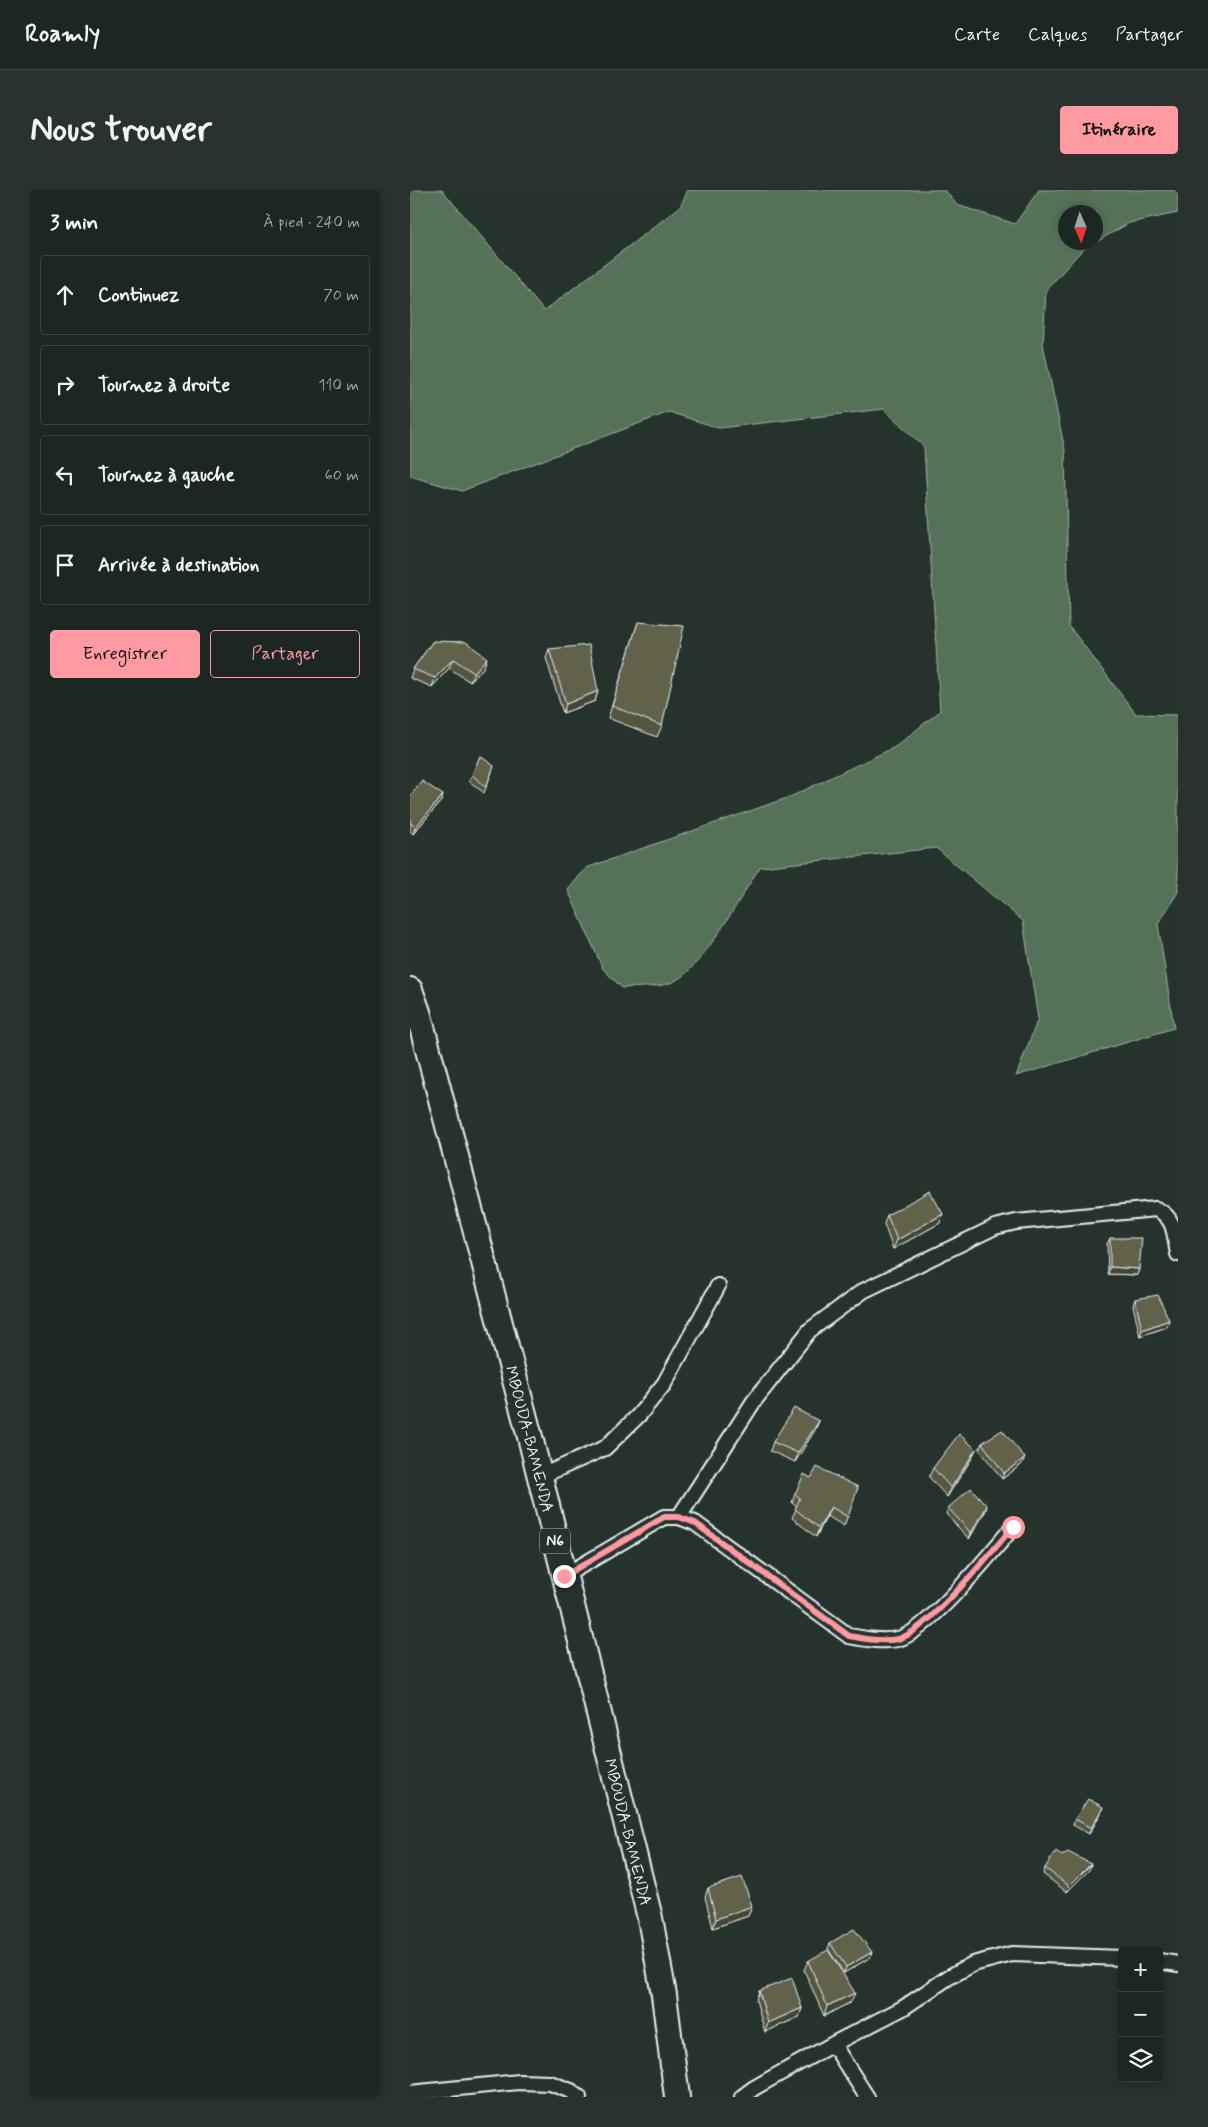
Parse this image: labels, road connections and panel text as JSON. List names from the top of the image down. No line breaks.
{"streets":{"highway":["MBOUDA-BAMENDA","N6"]},"north":"bottom","page":{"header":"Roamly","nav":["Carte","Calques","Partager"],"buttons":["Itinéraire",["Enregistrer","Partager"]],"title":"Nous trouver","heading":["3 min","À pied · 240 m"],"list":[["Continuez","70 m"],["Tournez à droite","110 m"],["Tournez à gauche","60 m"],"Arrivée à destination"],"map_buttons":["+","−"]}}
